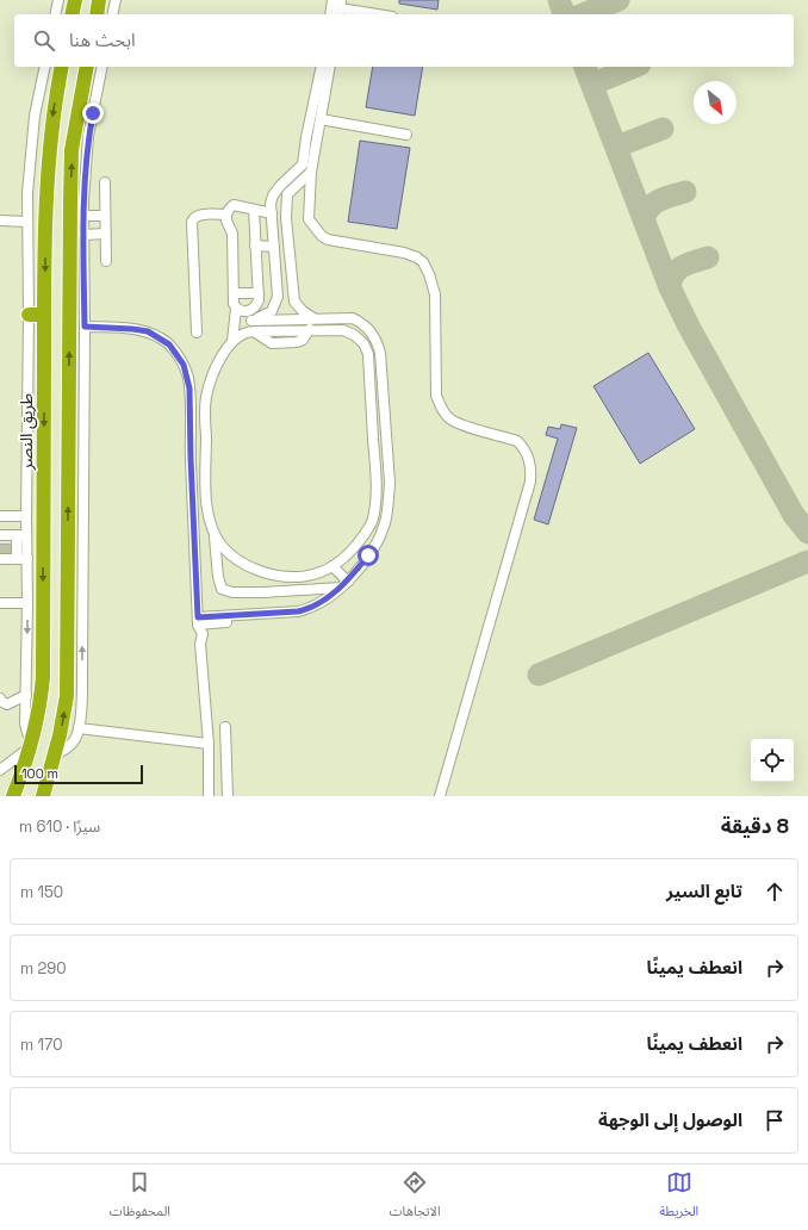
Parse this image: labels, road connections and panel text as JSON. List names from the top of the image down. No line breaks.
{"streets":{"highway":["طريق النصر"]},"scale_bar":"100 m","north":"bottom right","page":{"search":"ابحث هنا","scale":"100 m","heading":["8 دقيقة","سيرًا · 610 m"],"list":[["تابع السير","150 m"],["انعطف يمينًا","290 m"],["انعطف يمينًا","170 m"],"الوصول إلى الوجهة"],"nav":["الخريطة","الاتجاهات","المحفوظات"]}}
